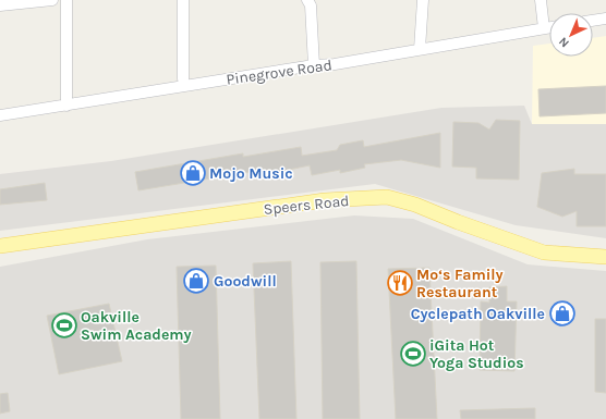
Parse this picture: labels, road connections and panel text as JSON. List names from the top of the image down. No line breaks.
{"streets":{"main road":["Speers Road"],"street":["Pinegrove Road"]},"places":{"shop":["Mojo Music","Goodwill","Cyclepath Oakville"],"restaurant":["Mo‘s Family Restaurant"],"sports":["Oakville Swim Academy","iGita Hot Yoga Studios"]},"north":"bottom left"}
